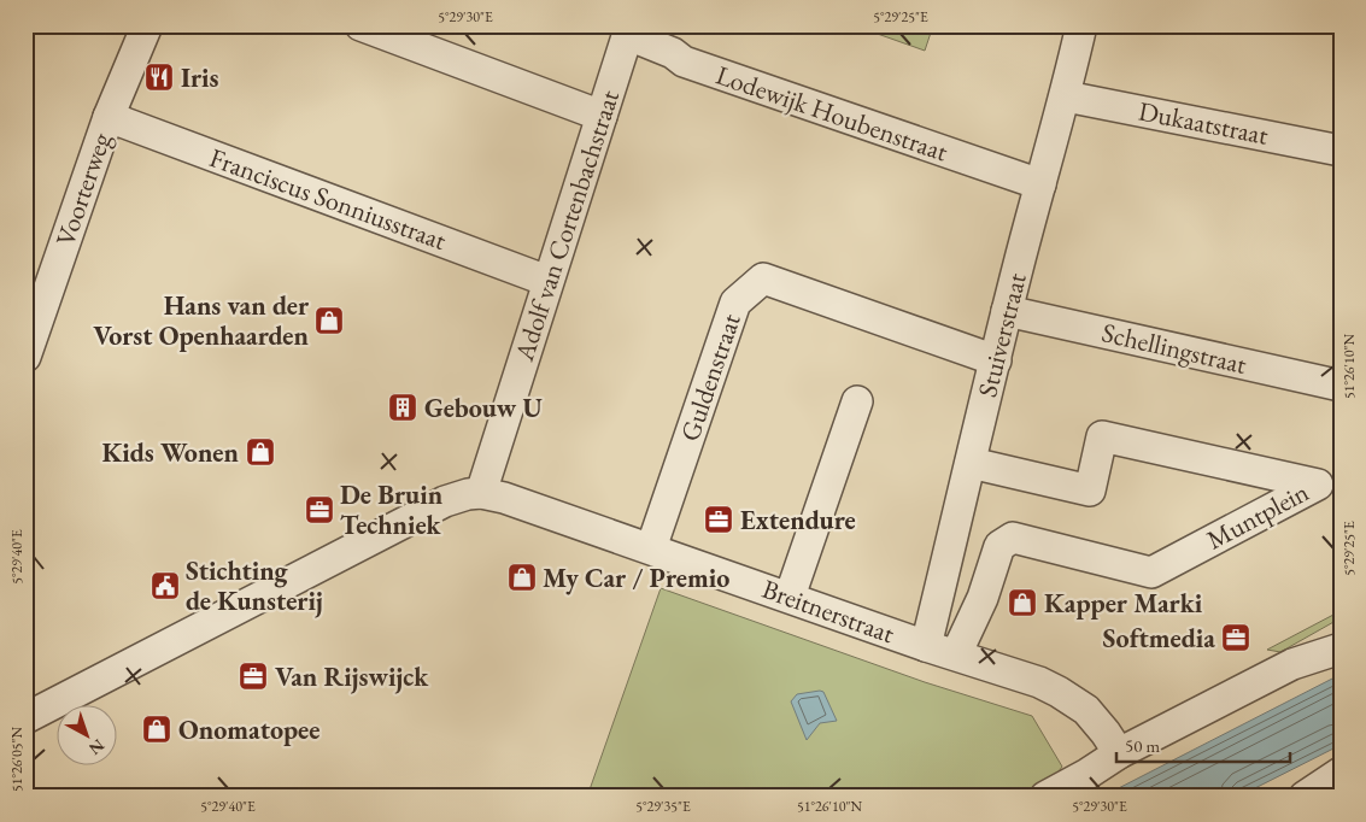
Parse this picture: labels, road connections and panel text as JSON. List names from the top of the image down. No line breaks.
{"streets":{"street":["Lodewijk Houbenstraat","Dukaatstraat","Voorterweg","Franciscus Sonniusstraat","Adolf van Cortenbachstraat","Stuiverstraat","Schellingstraat","Guldenstraat","Muntplein","Breitnerstraat"]},"crossings":[["Lodewijk Houbenstraat","Adolf van Cortenbachstraat"],["Lodewijk Houbenstraat","Stuiverstraat"],["Dukaatstraat","Stuiverstraat"],["Voorterweg","Franciscus Sonniusstraat"],["Franciscus Sonniusstraat","Adolf van Cortenbachstraat"],["Adolf van Cortenbachstraat","Breitnerstraat"],["Stuiverstraat","Schellingstraat"],["Stuiverstraat","Guldenstraat"],["Stuiverstraat","Muntplein"],["Stuiverstraat","Breitnerstraat"],["Guldenstraat","Breitnerstraat"],["Muntplein","Breitnerstraat"]],"places":{"restaurant":["Iris"],"shop":["Hans van der Vorst Openhaarden","Kids Wonen","My Car / Premio","Kapper Marki","Onomatopee"],"building":["Gebouw U"],"office":["De Bruin Techniek","Extendure","Softmedia","Van Rijswijck"],"public building":["Stichting de Kunsterij"]},"scale_bar":"50 m","north":"bottom right","coordinates":["5°29'30\"E","5°29'25\"E","51°26'10\"N","5°29'40\"E","51°26'05\"N","5°29'35\"E"]}
